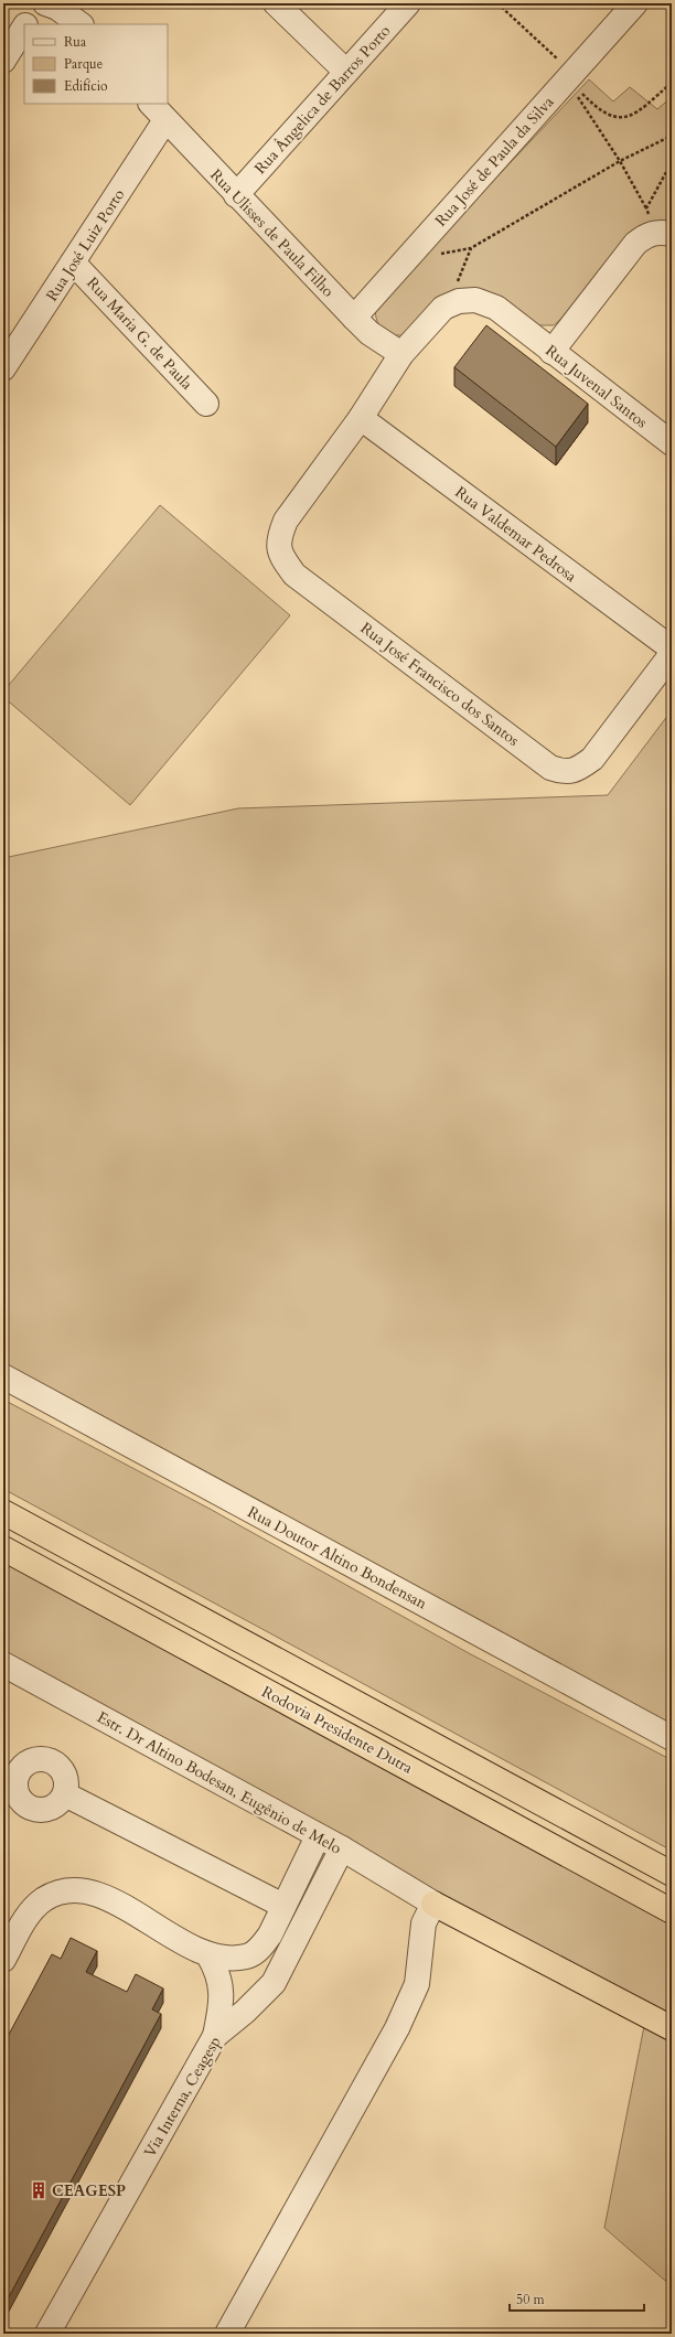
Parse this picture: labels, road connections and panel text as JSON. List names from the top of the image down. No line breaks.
{"streets":{"highway":["Rodovia Presidente Dutra"],"street":["Rua Ângelica de Barros Porto","Rua José de Paula da Silva","Rua Ulisses de Paula Filho","Rua José Luiz Porto","Rua Maria G. de Paula","Rua Juvenal Santos","Rua Valdemar Pedrosa","Rua José Francisco dos Santos","Rua Doutor Altino Bondensan","Estr. Dr Altino Bodesan, Eugênio de Melo","Via Interna, Ceagesp"]},"crossings":[["Rua Ângelica de Barros Porto","Rua Ulisses de Paula Filho"],["Rua José de Paula da Silva","Rua Ulisses de Paula Filho"],["Rua Ulisses de Paula Filho","Rua José Luiz Porto"],["Rua Ulisses de Paula Filho","Rua José Francisco dos Santos"],["Rua José Luiz Porto","Rua Maria G. de Paula"],["Rua Juvenal Santos","Rua José Francisco dos Santos"],["Rua Valdemar Pedrosa","Rua José Francisco dos Santos"],["Estr. Dr Altino Bodesan, Eugênio de Melo","Via Interna, Ceagesp"]],"places":{"building":["CEAGESP"]},"legend":["Rua","Parque","Edifício"],"scale_bar":"50 m"}
